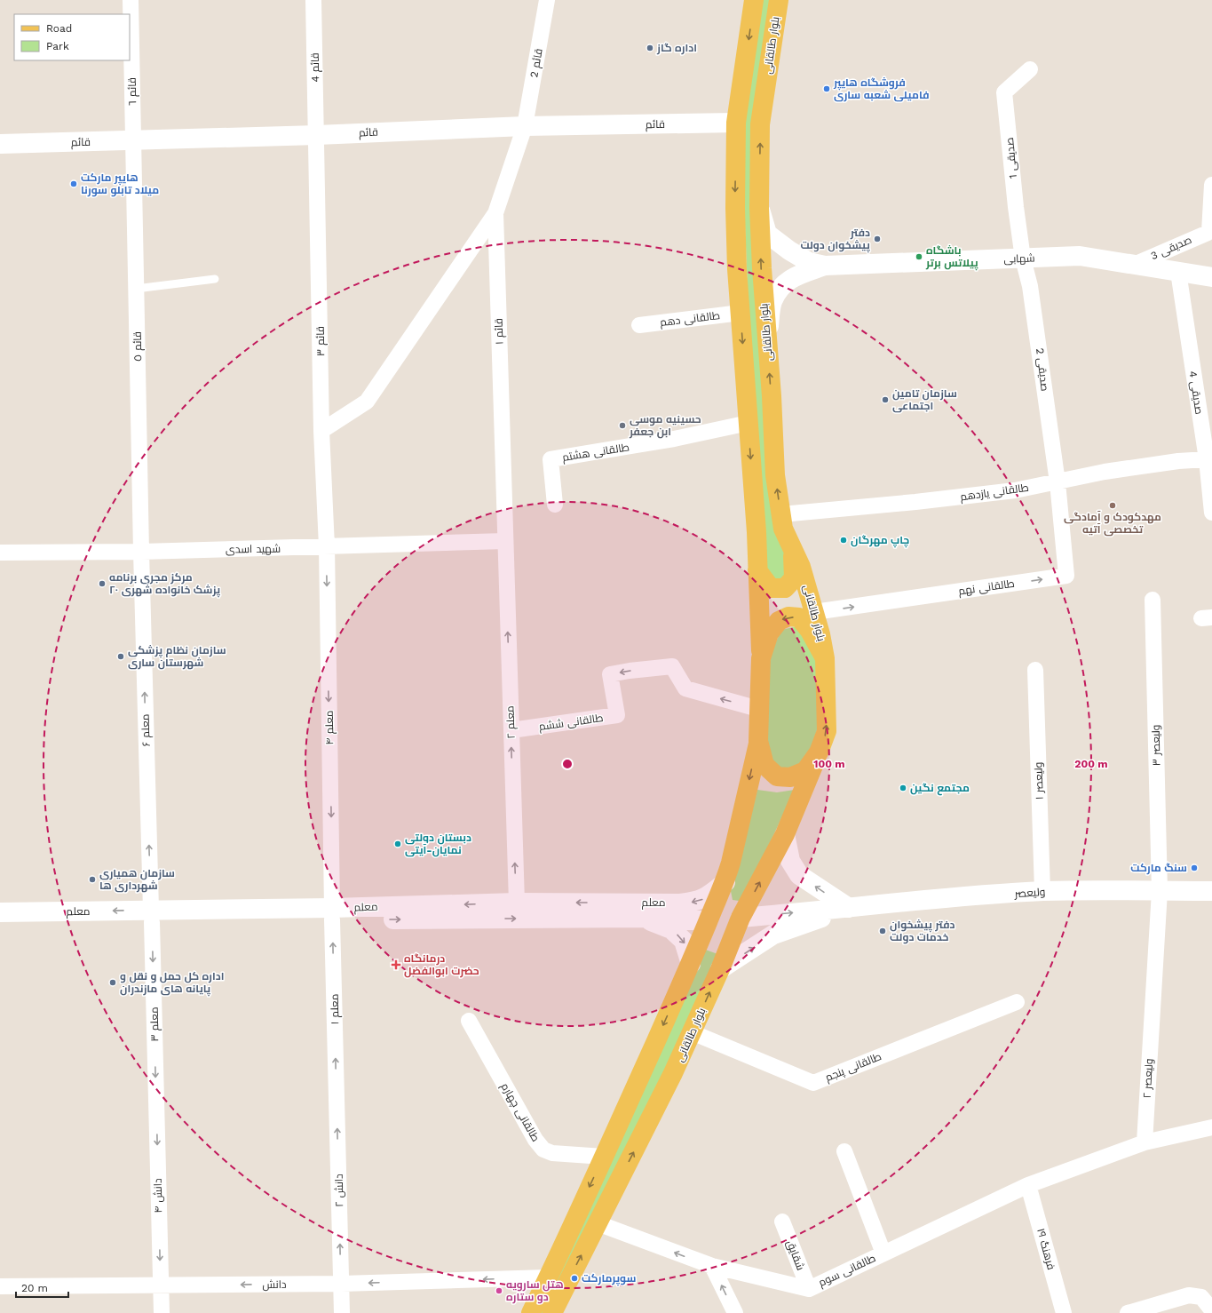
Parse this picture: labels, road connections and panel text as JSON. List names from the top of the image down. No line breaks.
{"streets":{"main road":["بلوار طالقانی","قائم","شهابی","ولیعصر","معلم"],"street":["قائم 2","قائم 4","قائم ٦","صدیقی 1","صدیقی 3","طالقانی دهم","قائم ١","قائم ٣","قائم ٥","صدیقی 2","صدیقی 4","طالقانی هشتم","طالقانی یازدهم","شهید اسدی","طالقانی نهم","معلم ٢","طالقانی ششم","معلم ۴","معلم ۶","ولیعصر ٣","ولیعصر ١","معلم ١","معلم ۳","طالقانی پنجم","ولیعصر ٢","طالقانی چهارم","دانش ٢","دانش ۴","فرهنگ ۱۹","شقایق","طالقانی سوم","دانش"]},"crossings":[["بلوار طالقانی","طالقانی یازدهم"],["بلوار طالقانی","طالقانی نهم"],["بلوار طالقانی","ولیعصر"],["بلوار طالقانی","طالقانی پنجم"],["بلوار طالقانی","طالقانی سوم"],["قائم 2","قائم"],["قائم 2","قائم ١"],["قائم 4","قائم"],["قائم 4","قائم ٣"],["قائم ٦","قائم"],["قائم ٦","قائم ٥"],["قائم","قائم ١"],["قائم","قائم ٣"],["قائم","قائم ٥"],["صدیقی 1","شهابی"],["صدیقی 1","صدیقی 2"],["صدیقی 3","شهابی"],["شهابی","صدیقی 2"],["شهابی","صدیقی 4"],["قائم ١","شهید اسدی"],["قائم ١","معلم ٢"],["قائم ٣","شهید اسدی"],["قائم ٣","معلم ۴"],["قائم ٥","شهید اسدی"],["قائم ٥","معلم ۶"],["صدیقی 2","طالقانی یازدهم"],["صدیقی 2","طالقانی نهم"],["صدیقی 4","طالقانی یازدهم"],["طالقانی یازدهم","طالقانی نهم"],["شهید اسدی","معلم ٢"],["شهید اسدی","معلم ۴"],["شهید اسدی","معلم ۶"],["معلم ٢","طالقانی ششم"],["معلم ٢","معلم"],["معلم ۴","معلم"],["معلم ۴","معلم ١"],["معلم ۶","معلم"],["معلم ۶","معلم ۳"],["ولیعصر ٣","ولیعصر"],["ولیعصر ٣","ولیعصر ٢"],["ولیعصر ١","ولیعصر"],["ولیعصر","ولیعصر ٢"],["معلم","معلم ١"],["معلم","معلم ۳"],["معلم ١","دانش ٢"],["معلم ۳","دانش ۴"],["دانش ٢","دانش"],["دانش ۴","دانش"],["فرهنگ ۱۹","طالقانی سوم"],["شقایق","طالقانی سوم"]],"one_way":["معلم ٢","معلم ۴","معلم ۶","معلم ١","معلم ۳","دانش ٢","دانش ۴","دانش"],"places":{"other":["اداره گاز","فروشگاه هایپر فامیلی شعبه ساری","هایپر مارکت میلاد تابلو سورنا","دفتر پیشخوان دولت","باشگاه پیلاتس برتر","سازمان تامین اجتماعی","حسینیه موسی ابن جعفر","مهدکودک و آمادگی تخصصی آتیه","چاپ مهرگان","مرکز مجری برنامه پزشک خانواده شهری ٢٠","سازمان نظام پزشکی شهرستان ساری","مجتمع نگین","دبستان دولتی نمایان-آیتی","سنگ مارکت","سازمان همیاری شهرداری ها","دفتر پیشخوان خدمات دولت","اداره کل حمل و نقل و پایانه های مازندران","سوپرمارکت","هتل سارویه دو ستاره"],"health":["درمانگاه حضرت ابوالفضل"]},"legend":["Road","Park"],"scale_bar":"20 m","rings":["100 m","200 m"]}
